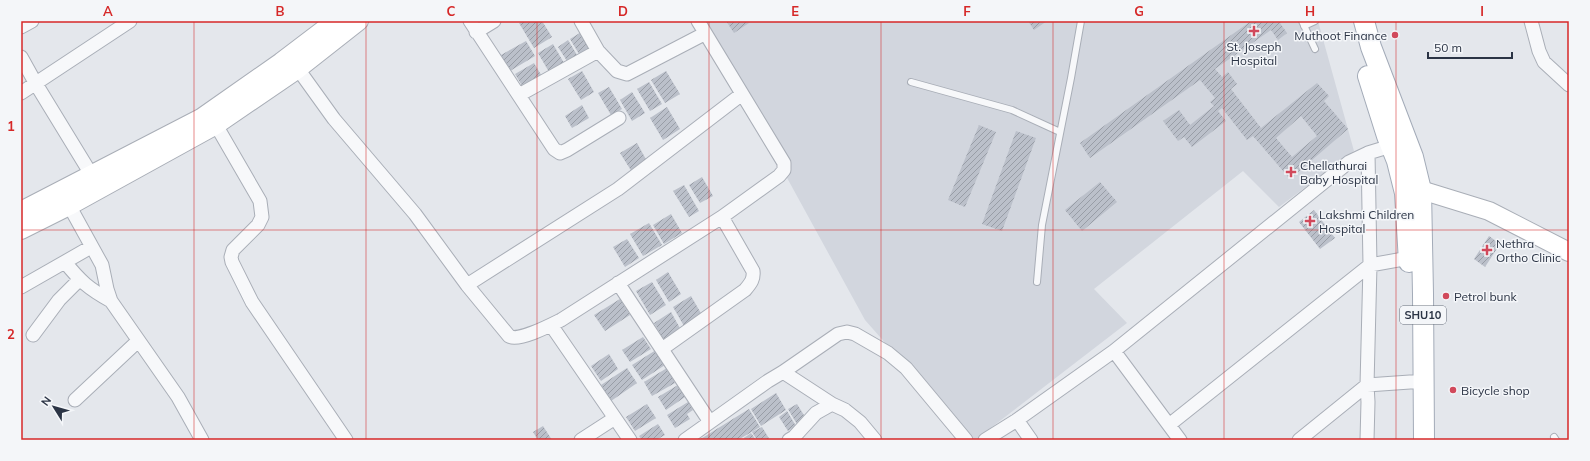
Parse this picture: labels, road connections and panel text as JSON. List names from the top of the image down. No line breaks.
{"streets":{"main road":["SHU10"]},"places":{"health":["St. Joseph Hospital","Chellathurai Baby Hospital","Lakshmi Children Hospital","Nethra Ortho Clinic"],"other":["Muthoot Finance","Petrol bunk","Bicycle shop"]},"scale_bar":"50 m","north":"top left","grid":{"columns":["A","B","C","D","E","F","G","H","I"],"rows":["1","2"]}}
